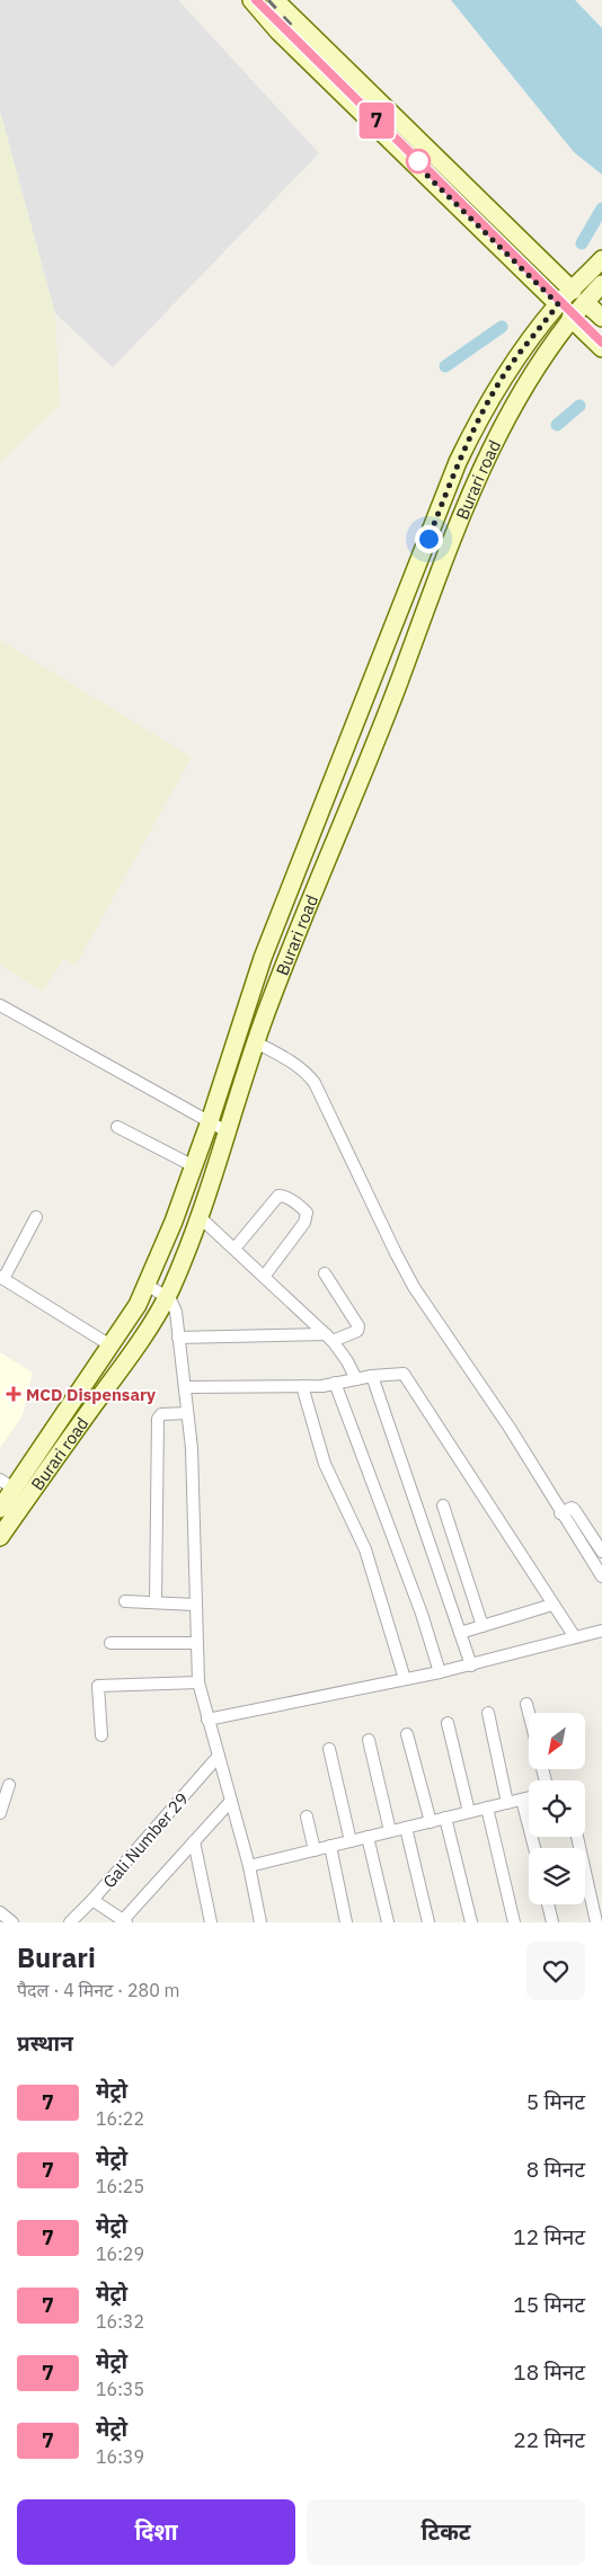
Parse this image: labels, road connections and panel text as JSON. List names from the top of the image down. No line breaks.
{"streets":{"main road":["Burari road"],"street":["Gali Number 29"]},"places":{"health":["MCD Dispensary"]},"lines":["metro line 7"],"north":"bottom left","page":{"on_map":"7","heading":[["Burari","पैदल · 4 मिनट · 280 m"],"प्रस्थान"],"list":[{"mark":"7","name":"मेट्रो","note":"16:22","value":"5 मिनट"},{"mark":"7","name":"मेट्रो","note":"16:25","value":"8 मिनट"},{"mark":"7","name":"मेट्रो","note":"16:29","value":"12 मिनट"},{"mark":"7","name":"मेट्रो","note":"16:32","value":"15 मिनट"},{"mark":"7","name":"मेट्रो","note":"16:35","value":"18 मिनट"},{"mark":"7","name":"मेट्रो","note":"16:39","value":"22 मिनट"}],"buttons":["दिशा","टिकट"]}}
